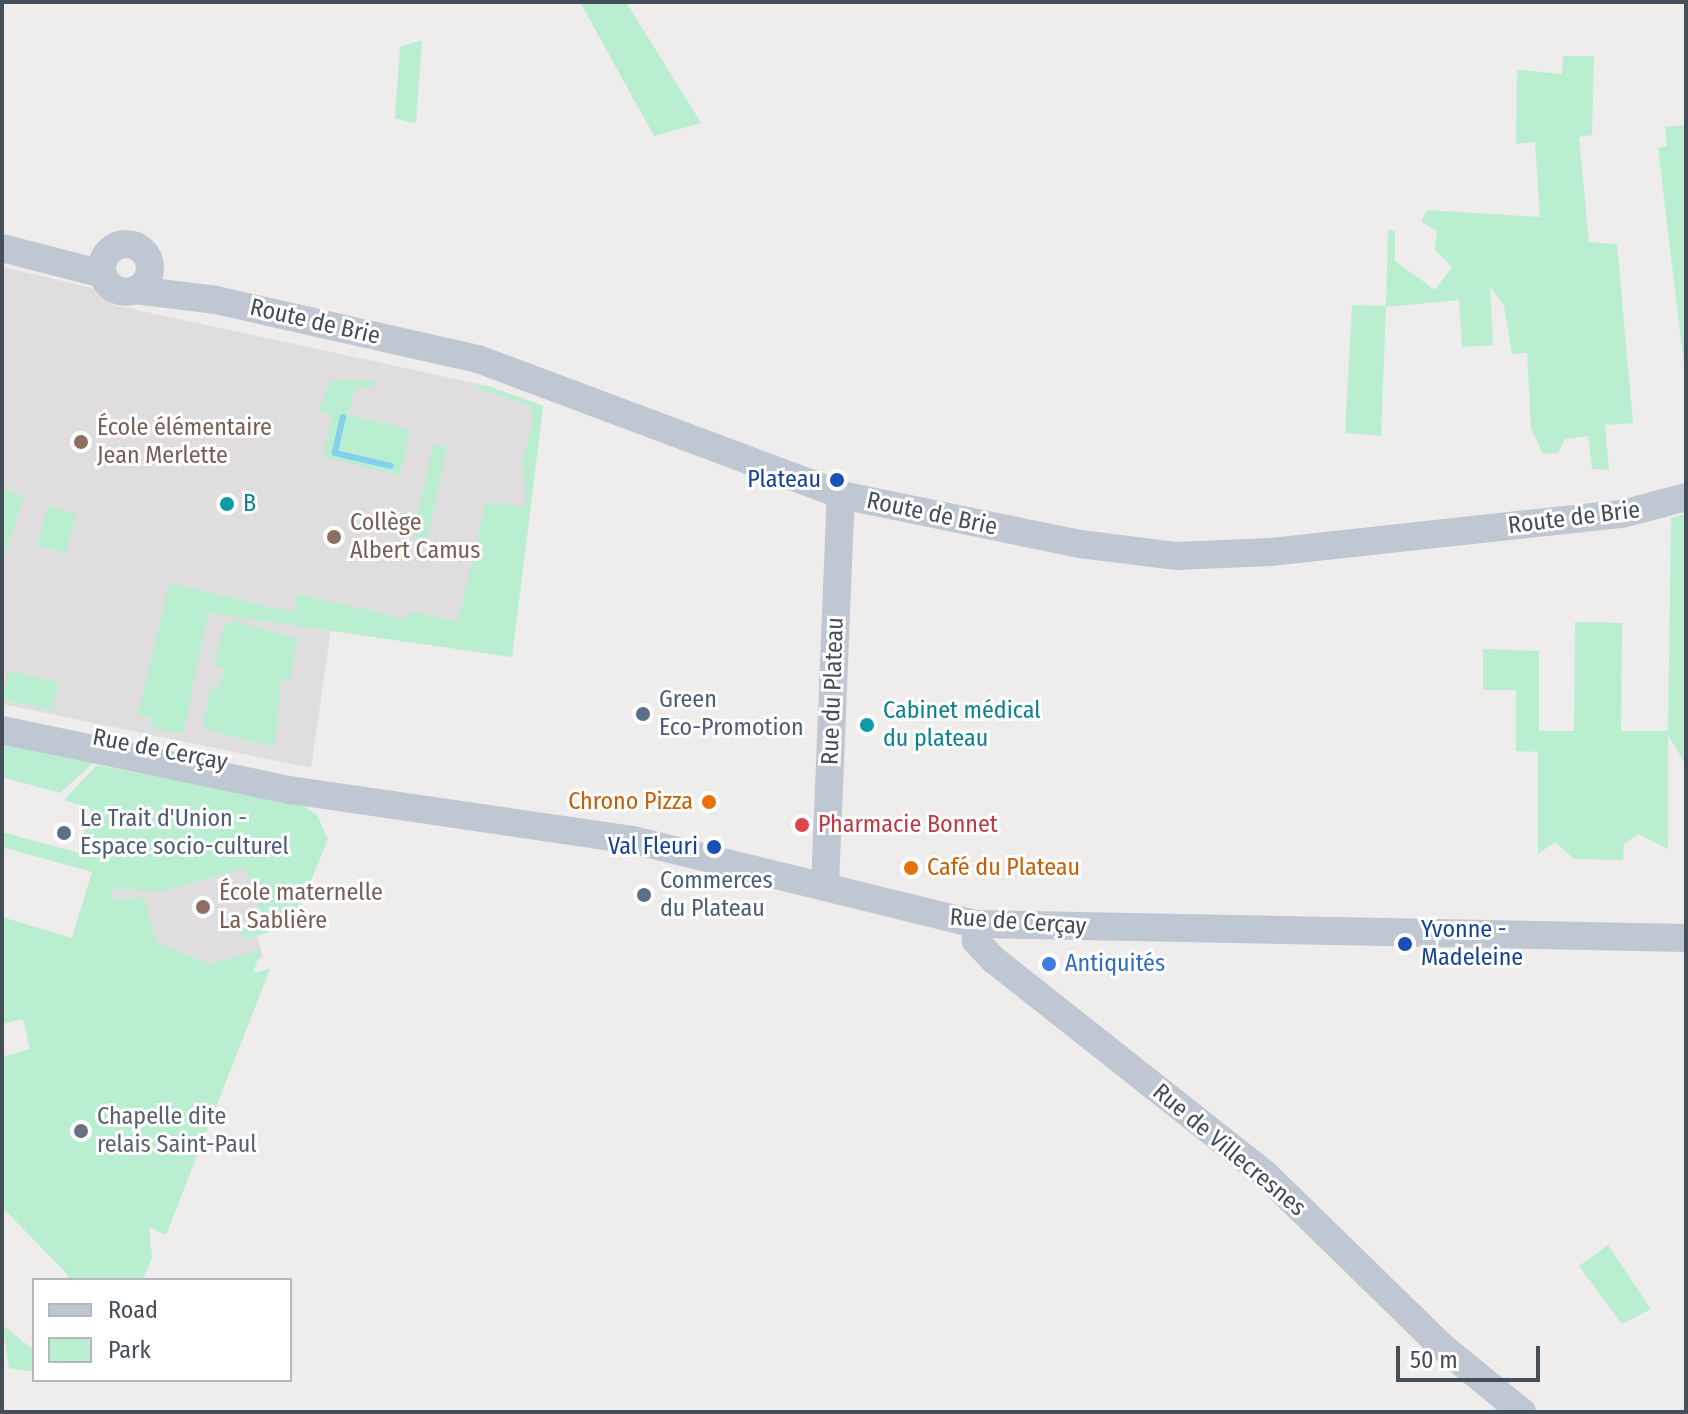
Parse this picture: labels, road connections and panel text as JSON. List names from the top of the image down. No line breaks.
{"streets":{"street":["Route de Brie","Rue du Plateau","Rue de Cerçay","Rue de Villecresnes"]},"crossings":[["Route de Brie","Rue du Plateau"],["Rue du Plateau","Rue de Cerçay"],["Rue de Cerçay","Rue de Villecresnes"]],"places":["École élémentaire Jean Merlette","Plateau","B","Collège Albert Camus","Green Eco-Promotion","Cabinet médical du plateau","Chrono Pizza","Pharmacie Bonnet","Le Trait d'Union - Espace socio-culturel","Val Fleuri","Café du Plateau","Commerces du Plateau","École maternelle La Sablière","Yvonne - Madeleine","Antiquités","Chapelle dite relais Saint-Paul"],"legend":["Road","Park"],"scale_bar":"50 m"}
